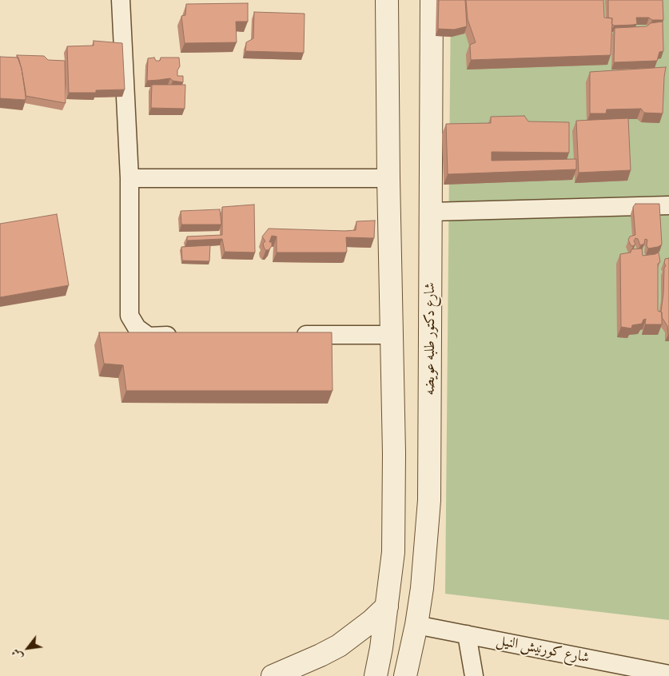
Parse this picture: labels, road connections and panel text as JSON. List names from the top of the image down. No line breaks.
{"streets":{"street":["شارع دكتور طلبه عويضه","شارع كورنيش النيل"]},"crossings":[["شارع دكتور طلبه عويضه","شارع كورنيش النيل"]],"north":"bottom left"}
